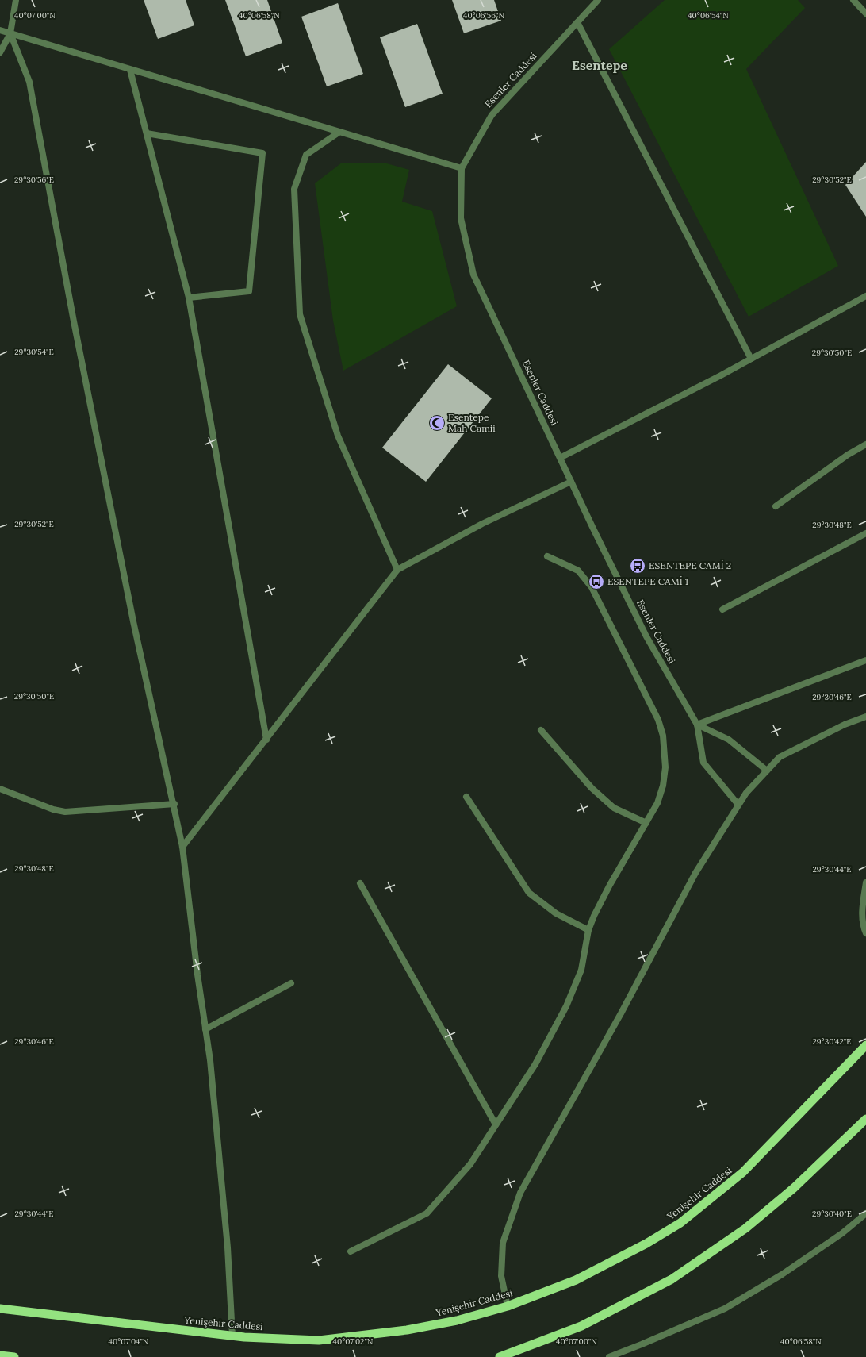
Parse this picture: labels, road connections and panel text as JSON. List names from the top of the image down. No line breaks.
{"streets":{"highway":["Yenişehir Caddesi"],"street":["Esenler Caddesi"]},"districts":["Esentepe"],"places":{"mosque":["Esentepe Mah Camii"],"bus stop":["ESENTEPE CAMİ 2","ESENTEPE CAMİ 1"]},"coordinates":["40°07'00\"N","40°06'58\"N","40°06'56\"N","40°06'54\"N","29°30'56\"E","29°30'52\"E","29°30'54\"E","29°30'50\"E","29°30'48\"E","29°30'46\"E","29°30'44\"E","29°30'42\"E","29°30'40\"E","40°07'04\"N","40°07'02\"N"]}
